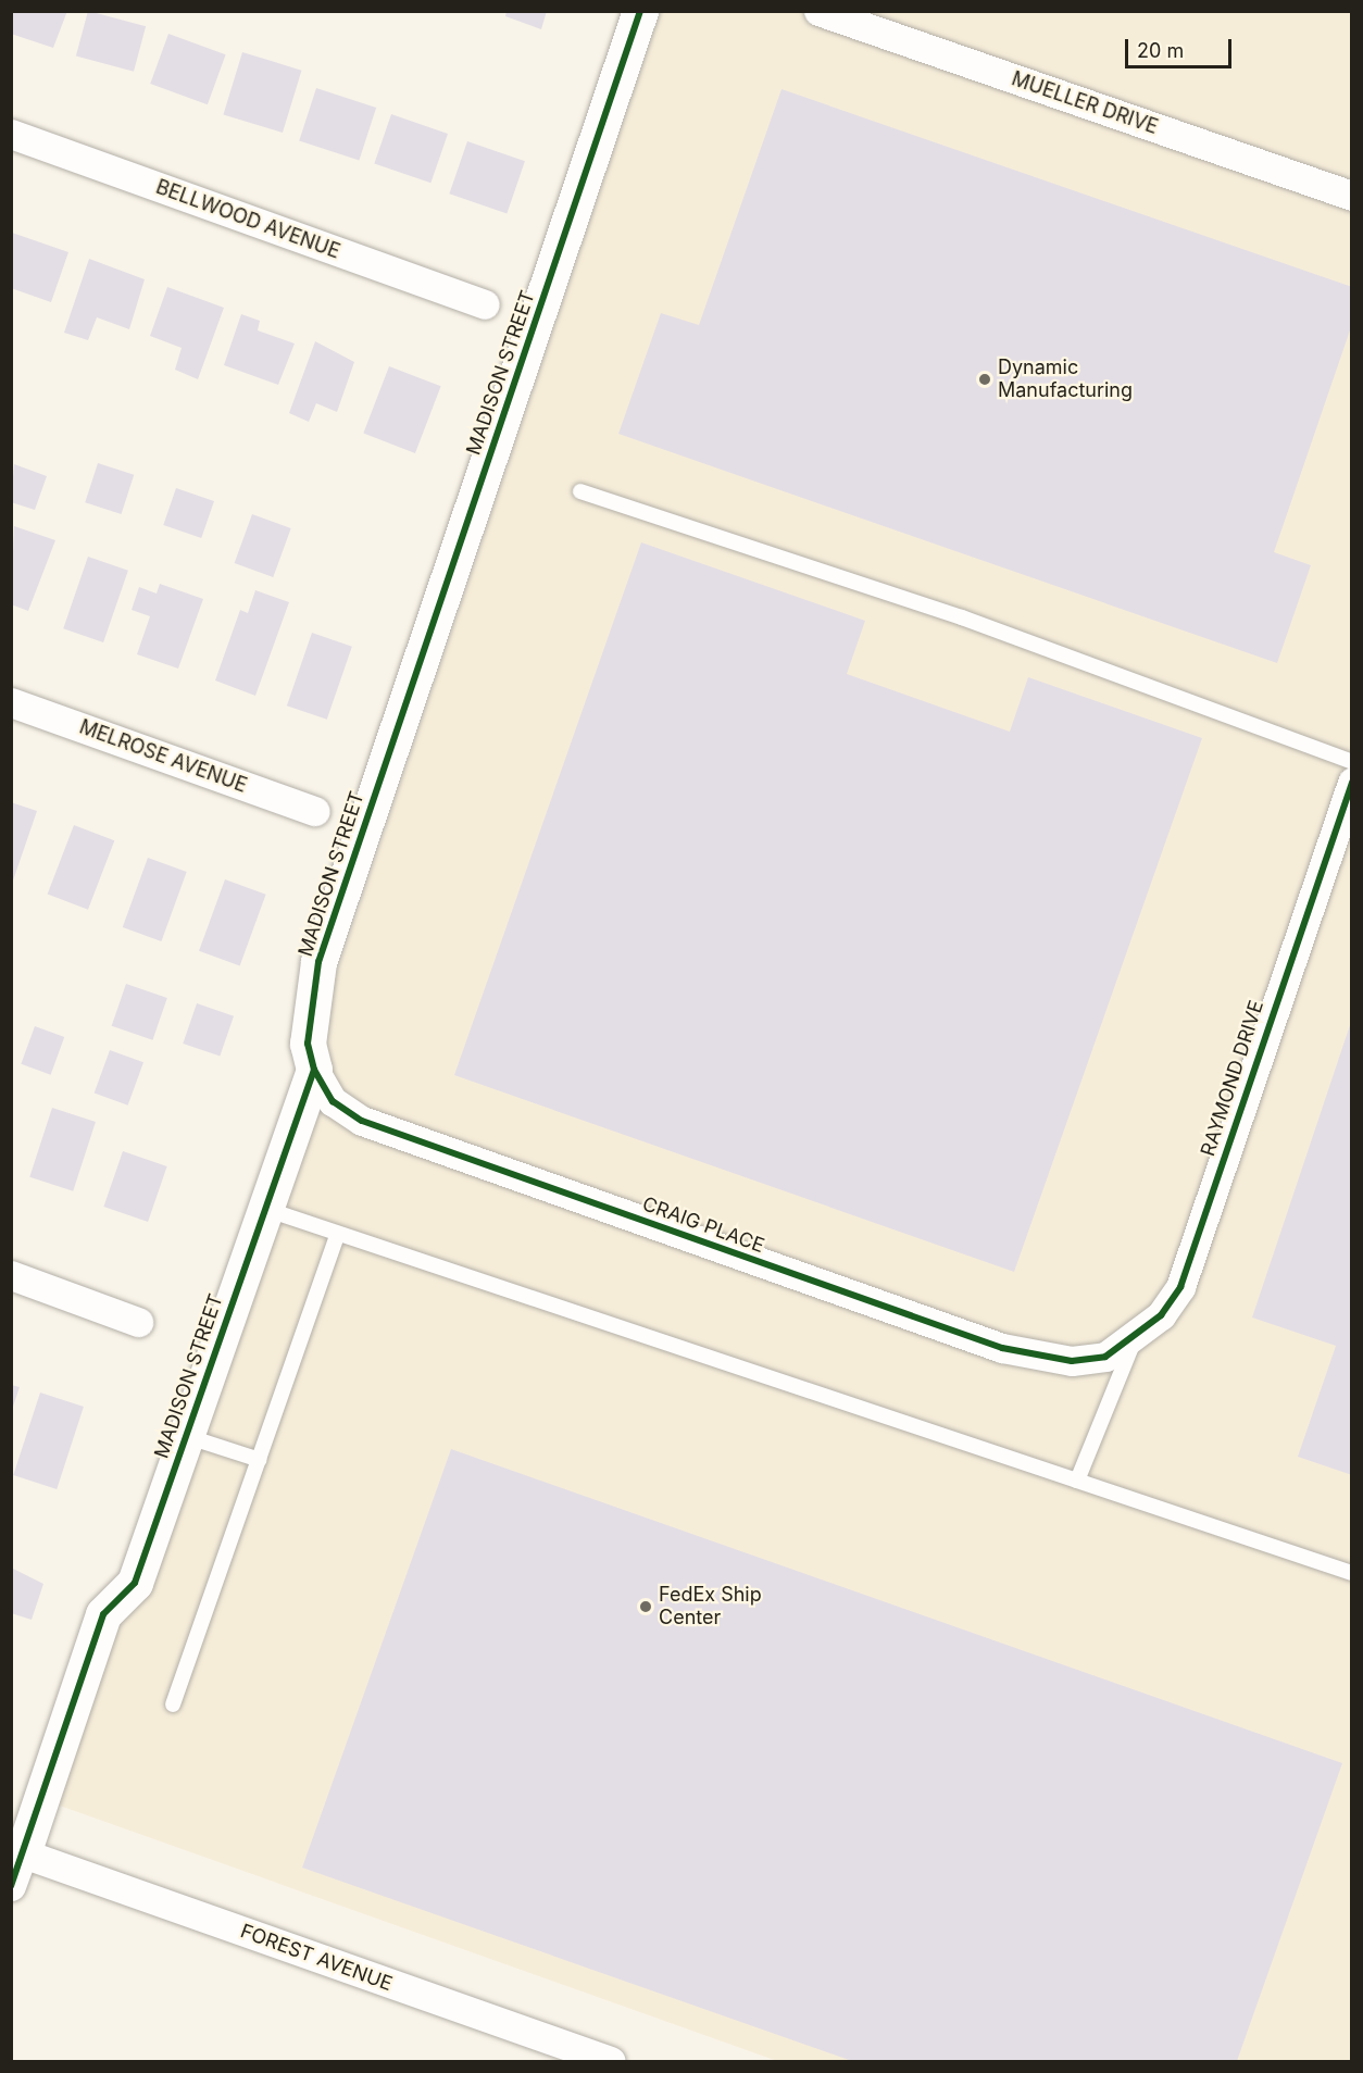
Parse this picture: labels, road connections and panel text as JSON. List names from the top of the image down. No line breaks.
{"streets":{"street":["MUELLER DRIVE","BELLWOOD AVENUE","MADISON STREET","MELROSE AVENUE","RAYMOND DRIVE","CRAIG PLACE","FOREST AVENUE"]},"crossings":[["MADISON STREET","CRAIG PLACE"],["MADISON STREET","FOREST AVENUE"],["RAYMOND DRIVE","CRAIG PLACE"]],"places":["Dynamic Manufacturing","FedEx Ship Center"],"scale_bar":"20 m"}
